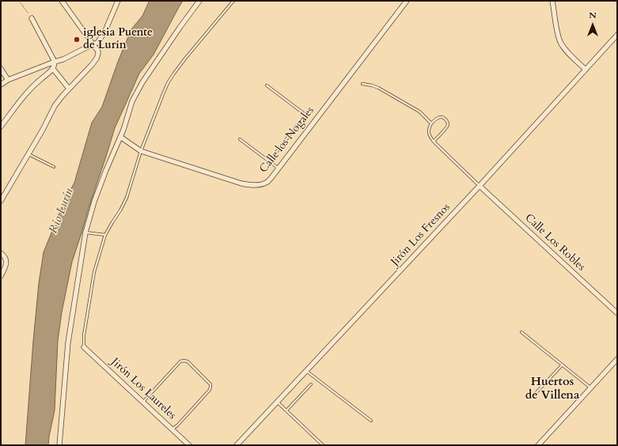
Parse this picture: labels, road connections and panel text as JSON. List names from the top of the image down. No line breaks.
{"streets":{"street":["Calle los Nogales","Jirón Los Fresnos","Calle Los Robles","Jirón Los Laureles"]},"crossings":[["Jirón Los Fresnos","Calle Los Robles"]],"districts":["Huertos de Villena"],"water":["Río Lurín"],"places":["iglesia Puente de Lurín"],"north":"top"}
